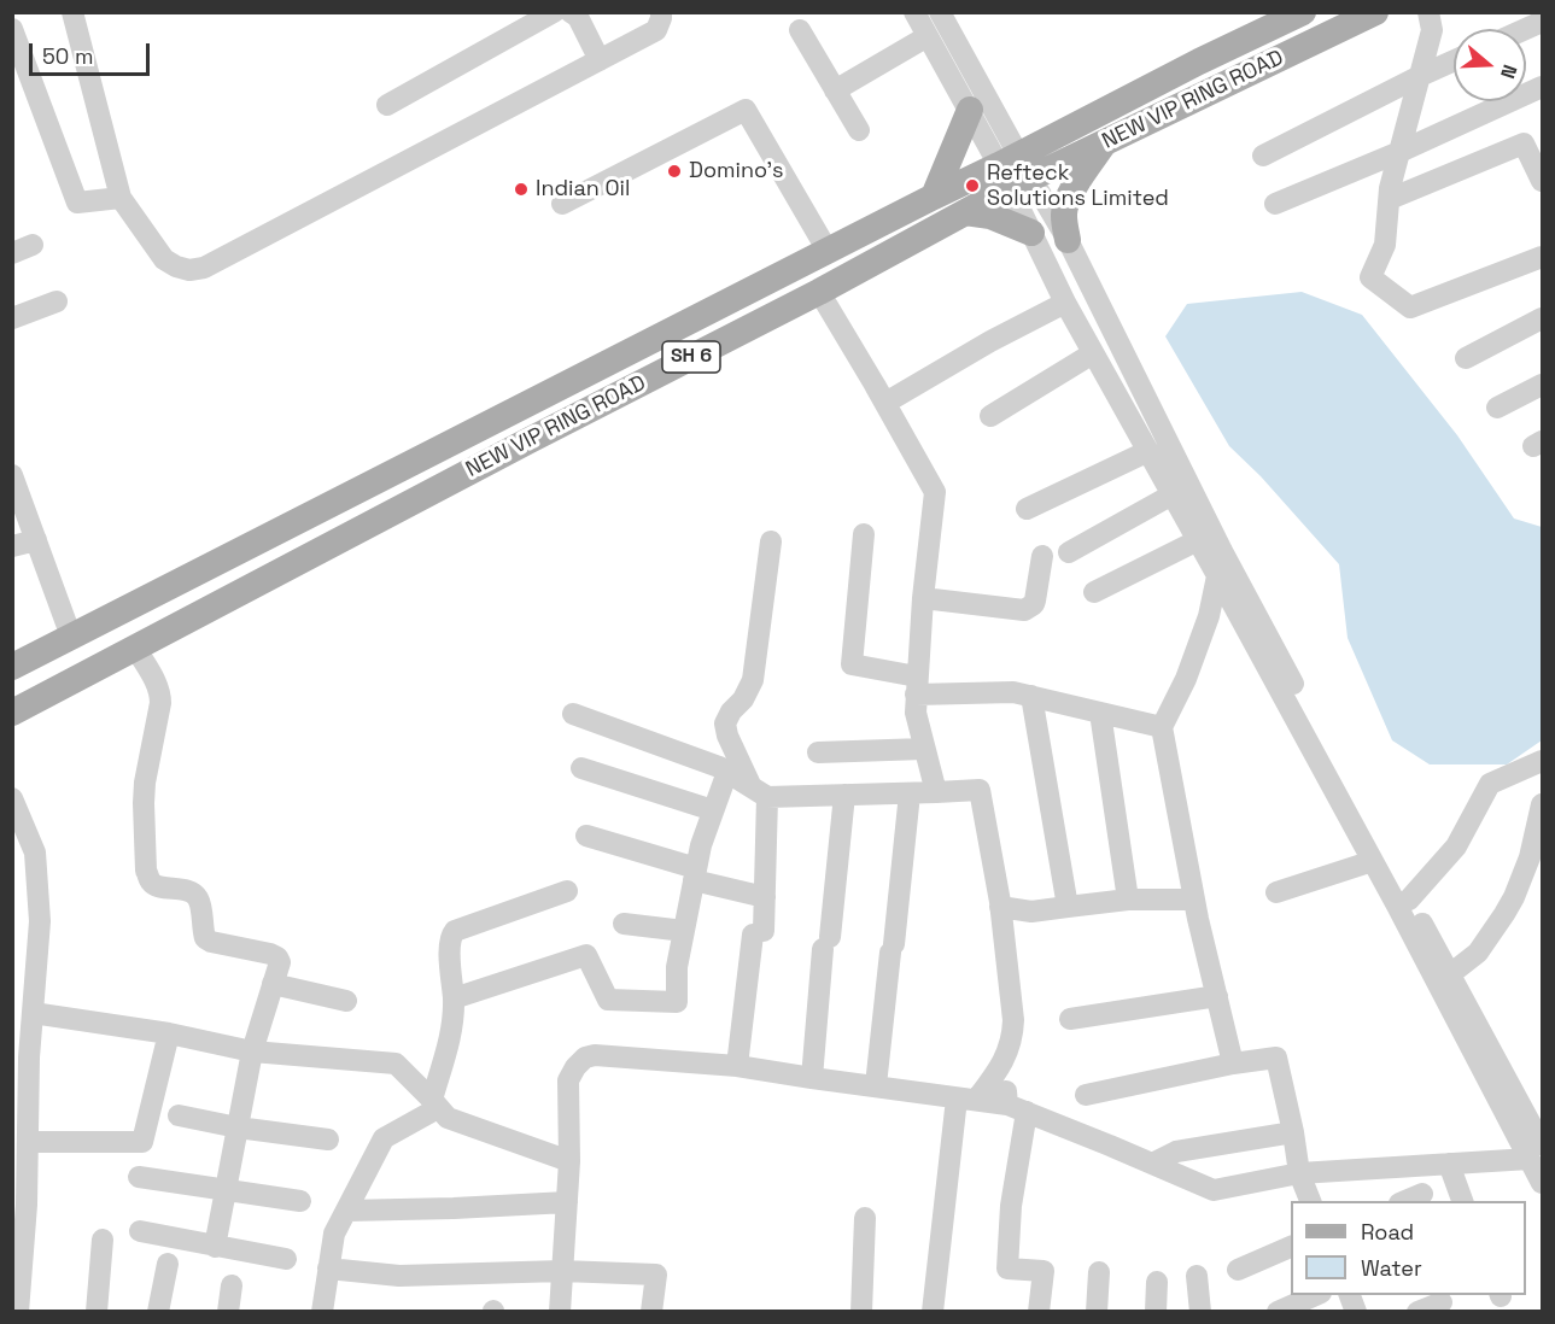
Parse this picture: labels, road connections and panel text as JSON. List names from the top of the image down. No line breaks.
{"streets":{"main road":["NEW VIP RING ROAD","SH 6"]},"places":["Domino's","Refteck Solutions Limited","Indian Oil"],"legend":["Road","Water"],"scale_bar":"50 m","north":"right"}
